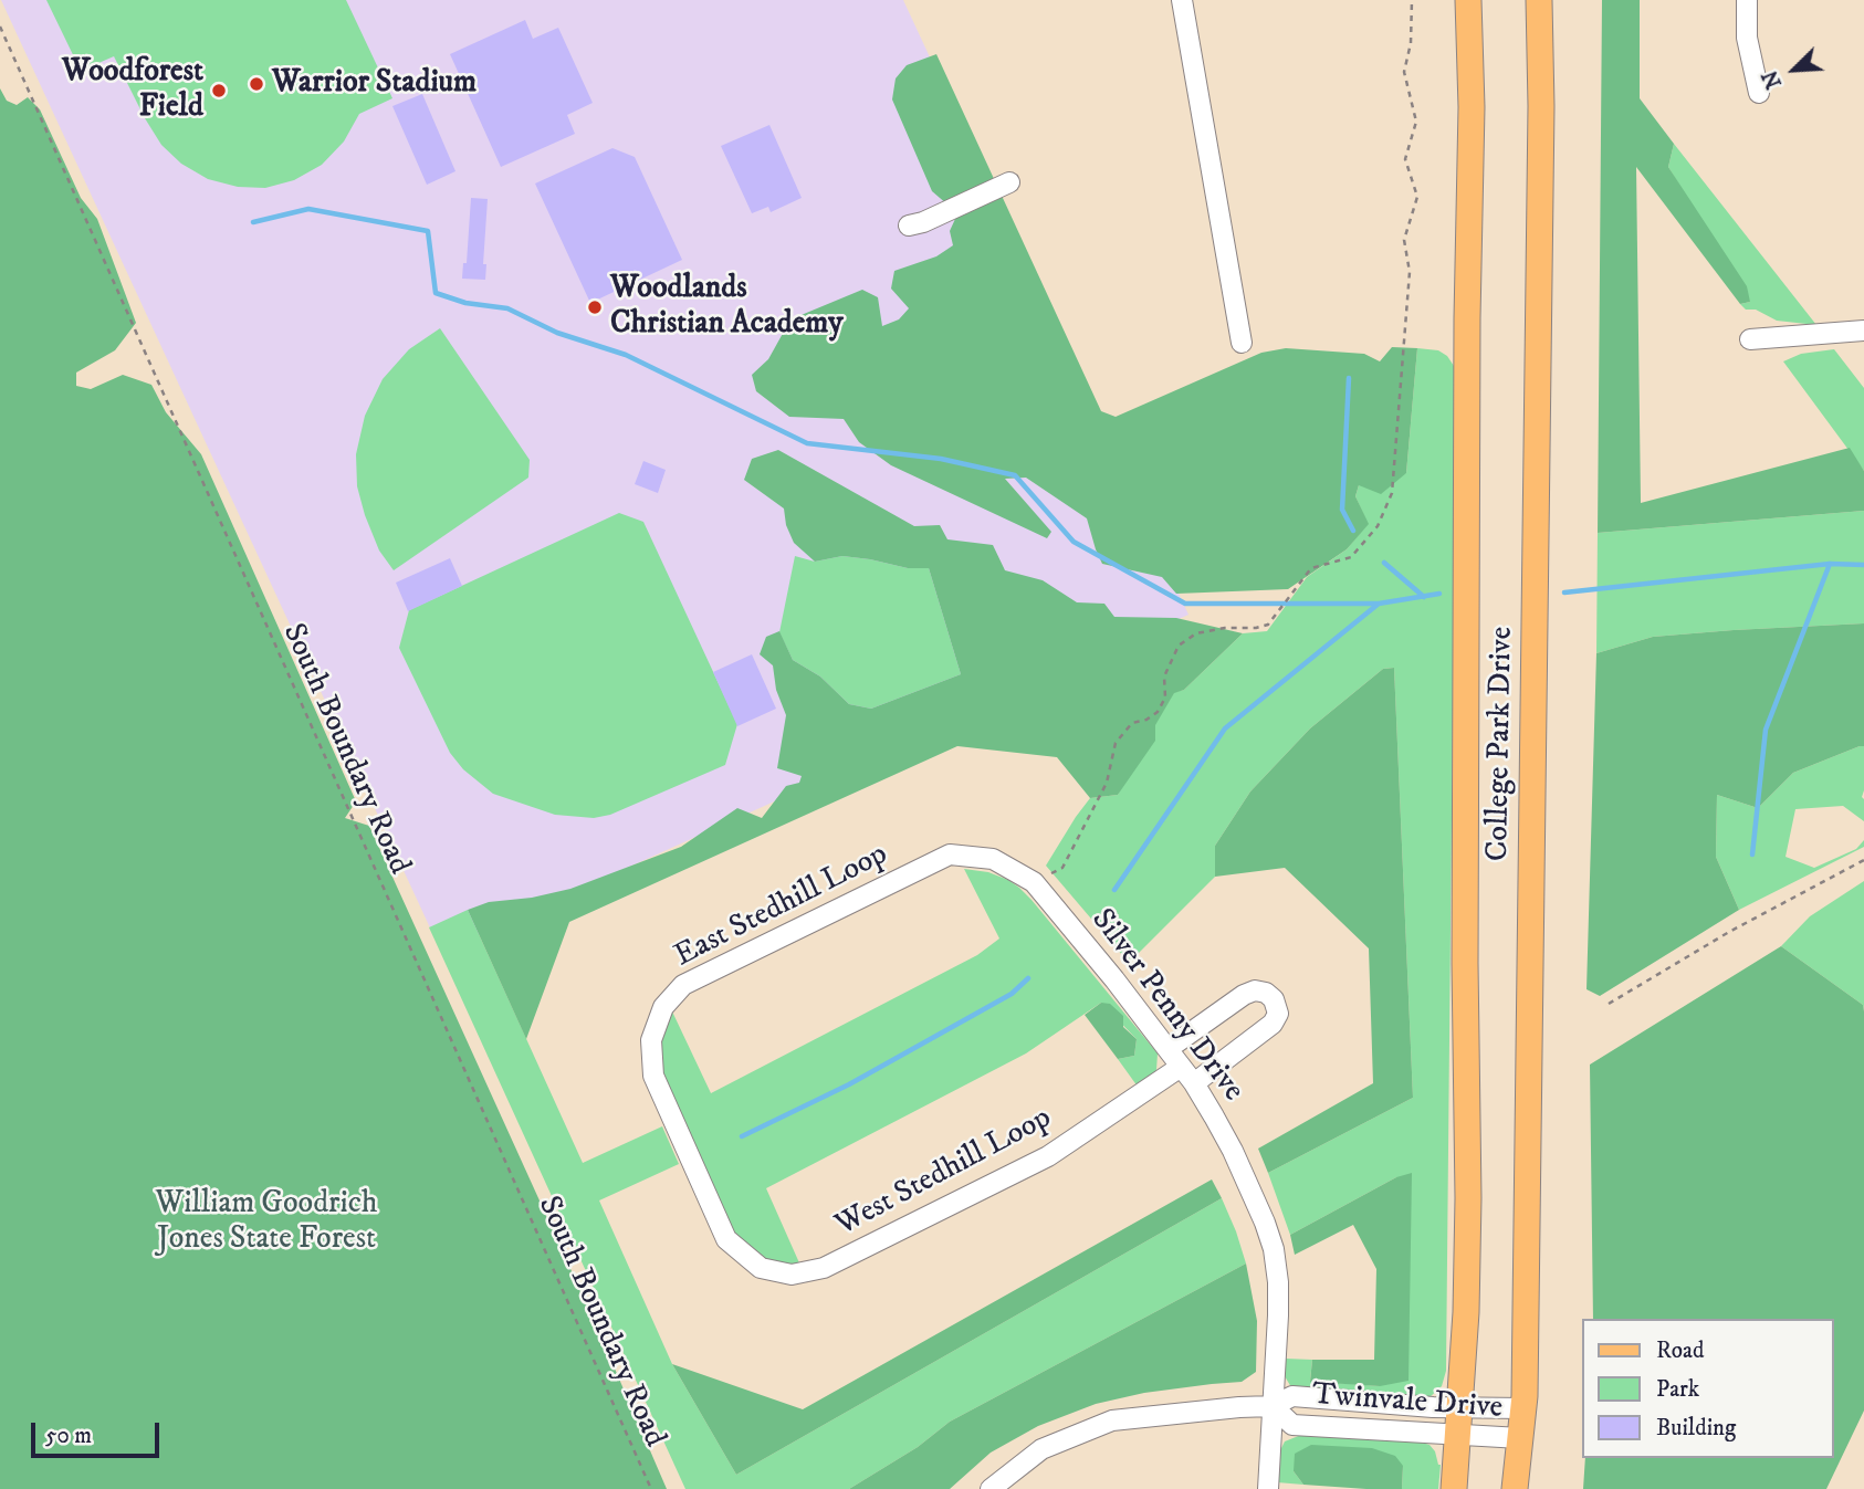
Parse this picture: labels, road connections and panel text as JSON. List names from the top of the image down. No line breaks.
{"streets":{"main road":["College Park Drive"],"street":["East Stedhill Loop","Silver Penny Drive","West Stedhill Loop","Twinvale Drive"],"path":["South Boundary Road"]},"crossings":[["College Park Drive","Twinvale Drive"],["East Stedhill Loop","Silver Penny Drive"],["East Stedhill Loop","West Stedhill Loop"],["Silver Penny Drive","West Stedhill Loop"],["Silver Penny Drive","Twinvale Drive"]],"parks":["William Goodrich Jones State Forest"],"places":["Warrior Stadium","Woodforest Field","Woodlands Christian Academy"],"legend":["Road","Park","Building"],"scale_bar":"50 m","north":"bottom left"}
